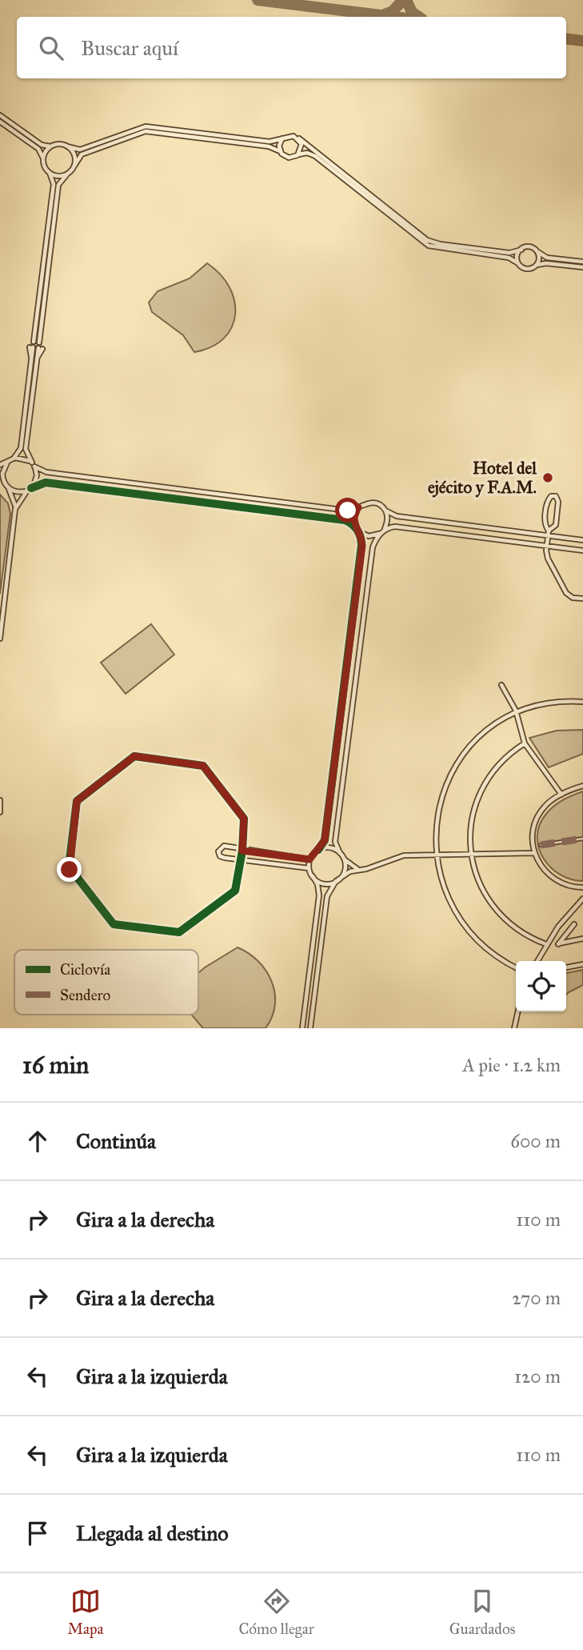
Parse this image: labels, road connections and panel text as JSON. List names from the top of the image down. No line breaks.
{"places":["Hotel del ejécito y F.A.M."],"legend":["Ciclovía","Sendero"],"page":{"search":"Buscar aquí","heading":["16 min","A pie · 1.2 km"],"list":[["Continúa","600 m"],["Gira a la derecha","110 m"],["Gira a la derecha","270 m"],["Gira a la izquierda","120 m"],["Gira a la izquierda","110 m"],"Llegada al destino"],"nav":["Mapa","Cómo llegar","Guardados"]}}
